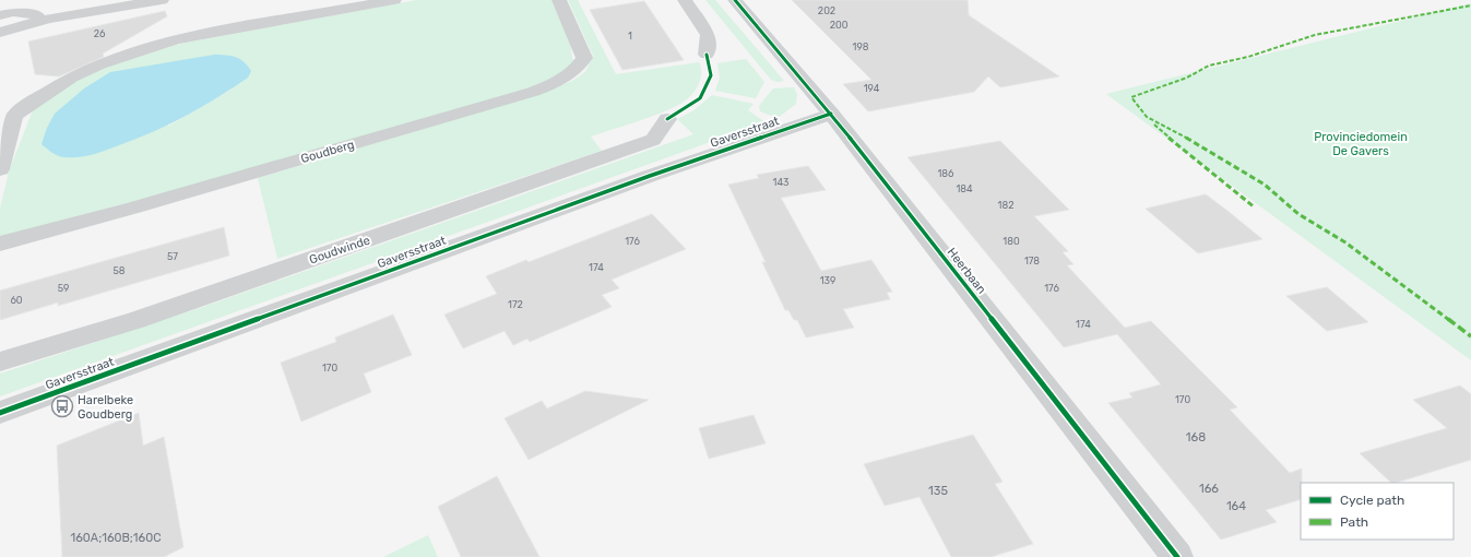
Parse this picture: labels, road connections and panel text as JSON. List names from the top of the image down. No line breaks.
{"streets":{"street":["Gaversstraat","Goudberg","Goudwinde","Heerbaan"]},"crossings":[["Gaversstraat","Heerbaan"]],"parks":["Provinciedomein De Gavers"],"places":{"bus stop":["Harelbeke Goudberg"]},"house_numbers":["202","200","26","1","198","194","186","143","184","182","176","180","57","178","174","58","139","59","176","60","172","174","170","170","168","166","135","164","160A;160B;160C"],"legend":["Cycle path","Path"]}
